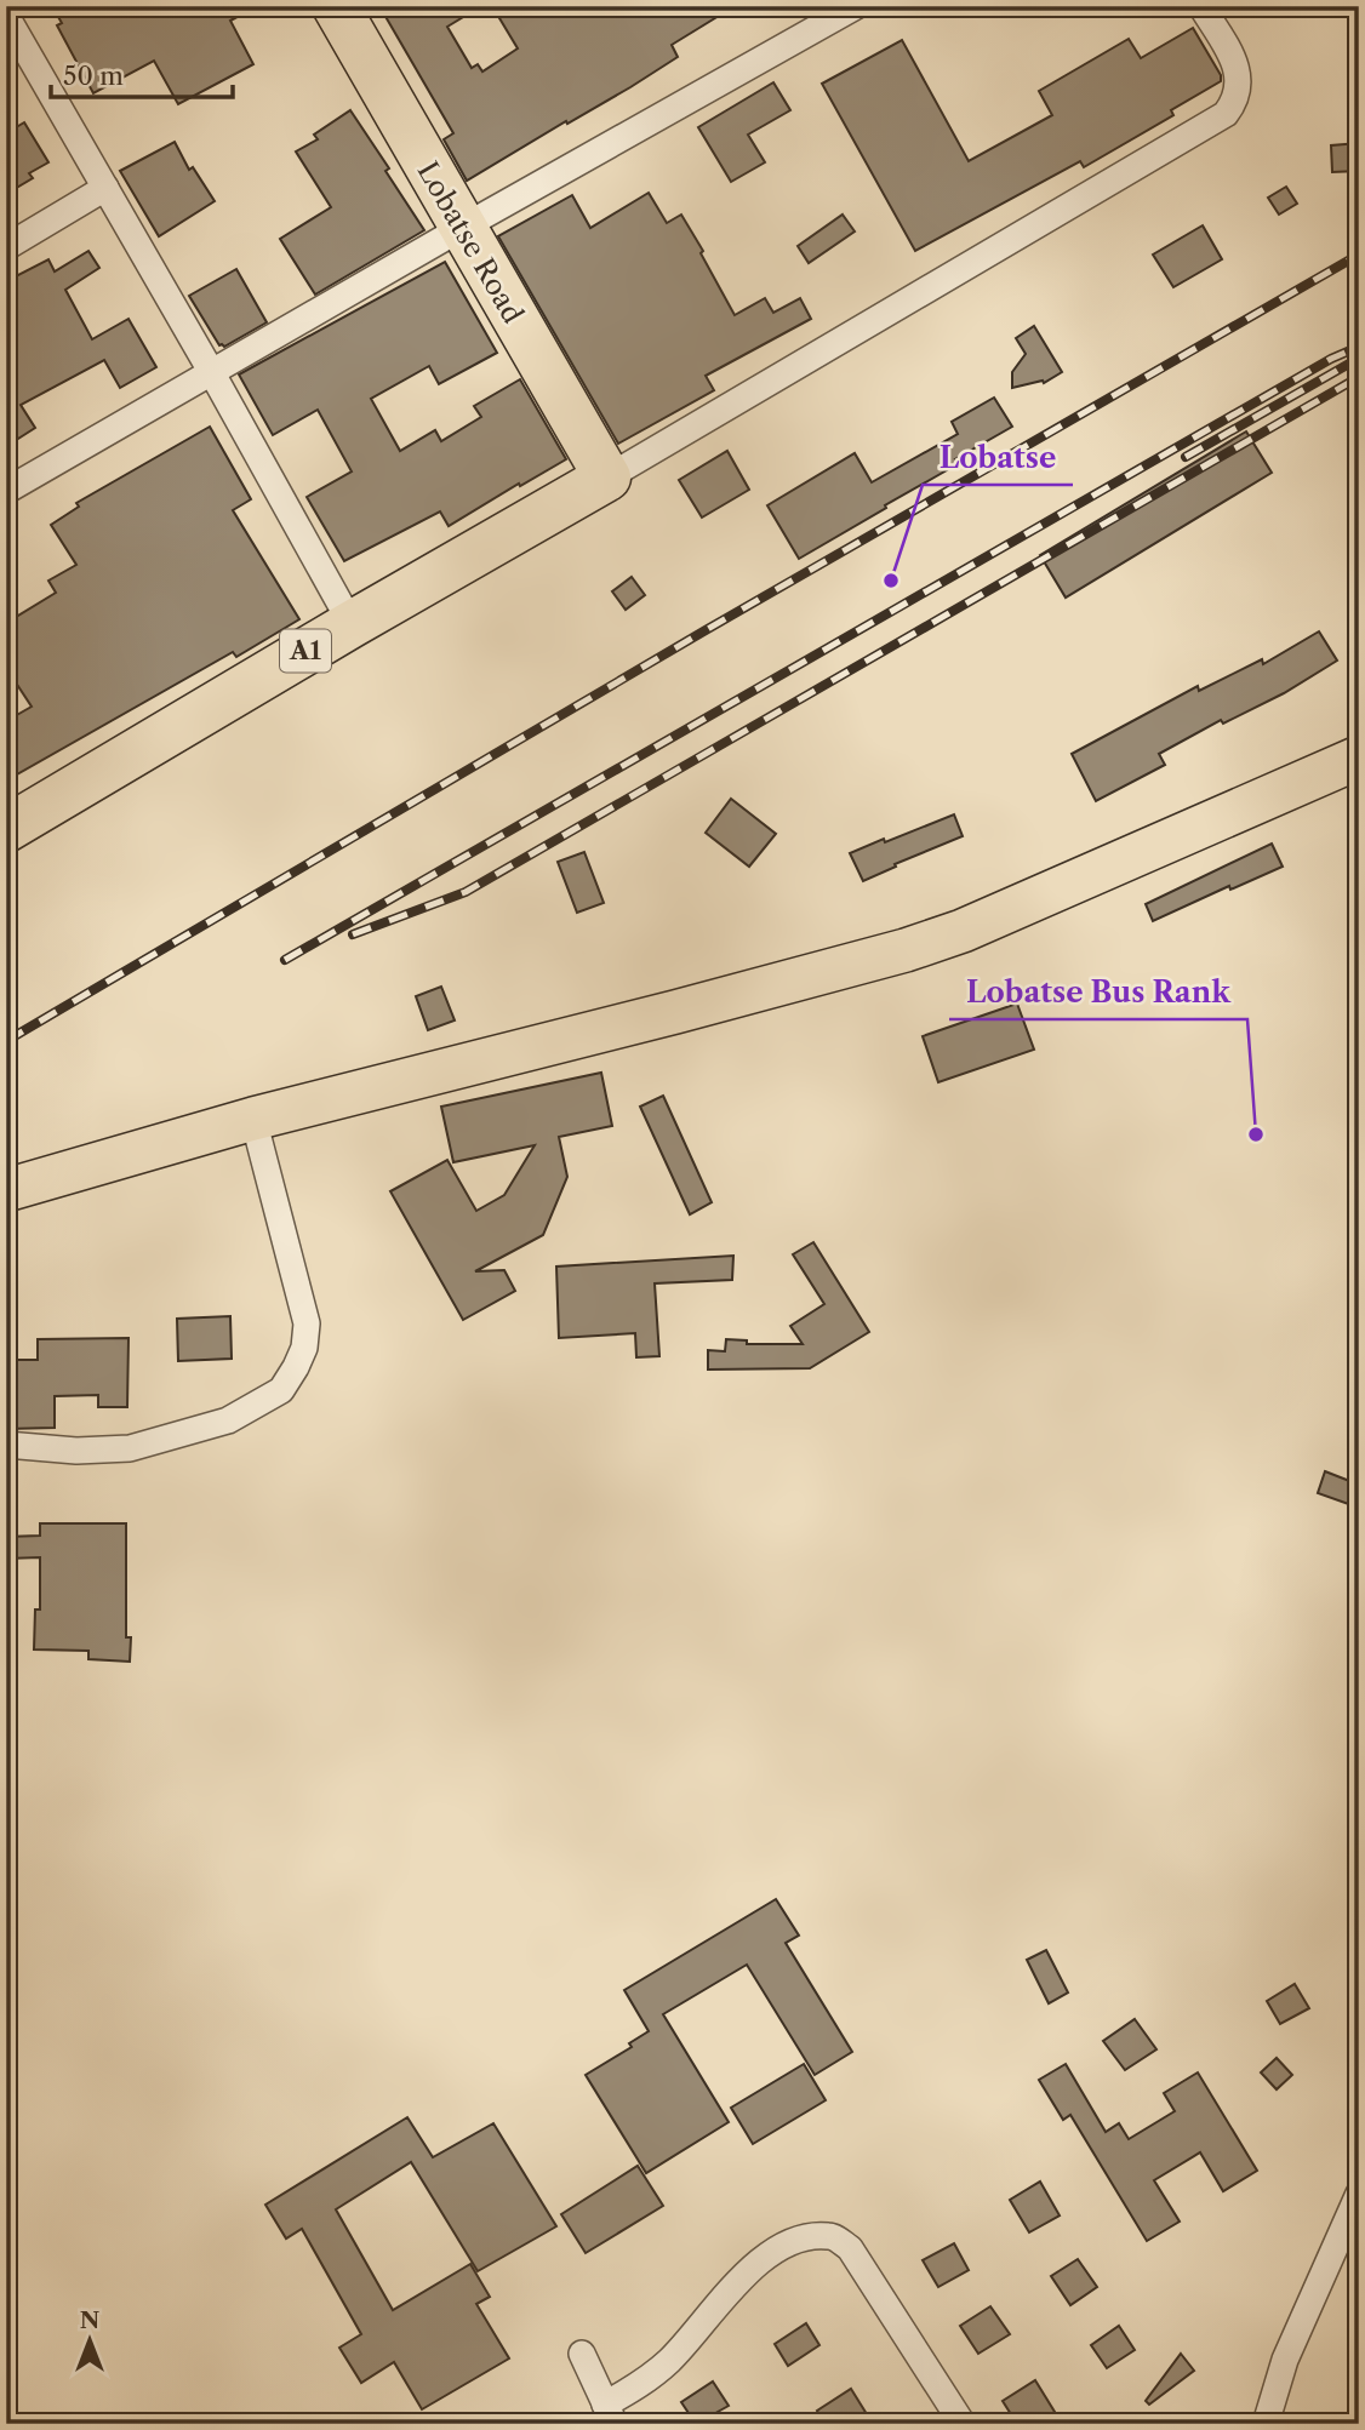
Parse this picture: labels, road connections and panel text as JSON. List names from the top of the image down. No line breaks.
{"streets":{"highway":["Lobatse Road","A1"]},"crossings":[["Lobatse Road","A1"]],"places":["Lobatse","Lobatse Bus Rank"],"scale_bar":"50 m","north":"top"}
